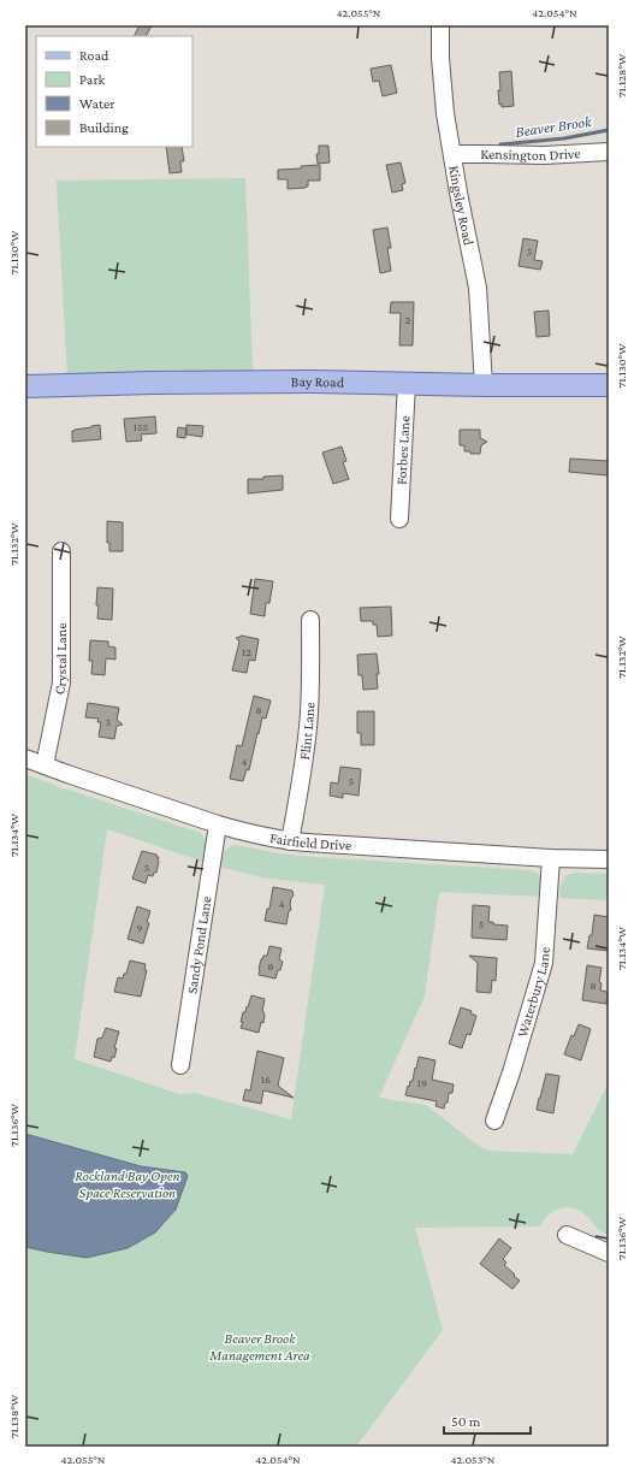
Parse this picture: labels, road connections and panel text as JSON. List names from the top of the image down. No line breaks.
{"streets":{"main road":["Bay Road"],"street":["Kensington Drive","Kingsley Road","Forbes Lane","Crystal Lane","Flint Lane","Fairfield Drive","Sandy Pond Lane","Waterbury Lane"]},"crossings":[["Kensington Drive","Kingsley Road"],["Kingsley Road","Bay Road"],["Bay Road","Forbes Lane"],["Crystal Lane","Fairfield Drive"],["Flint Lane","Fairfield Drive"],["Fairfield Drive","Sandy Pond Lane"],["Fairfield Drive","Waterbury Lane"]],"water":["Beaver Brook"],"parks":["Rockland Bay Open Space Reservation","Beaver Brook Management Area"],"house_numbers":["5","2","155","12","8","5","4","5","5","4","5","9","8","8","16","19"],"legend":["Road","Park","Water","Building"],"scale_bar":"50 m","coordinates":["42.055°N","42.054°N","71.128°W","71.130°W","71.132°W","71.134°W","71.136°W","71.138°W","42.053°N"]}
